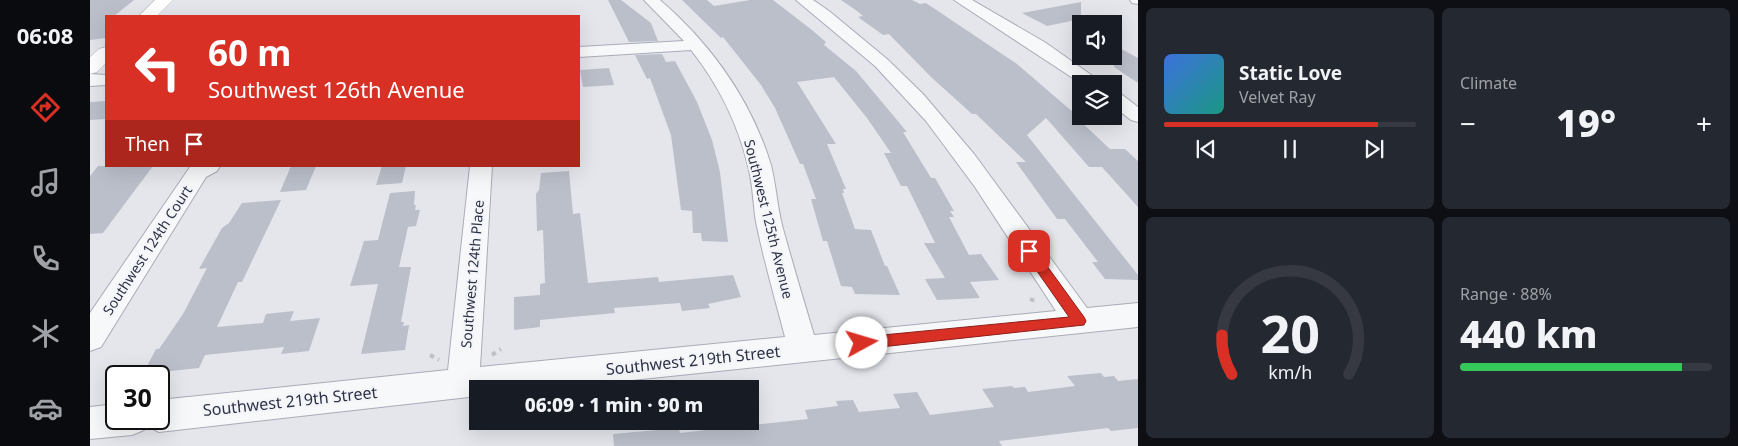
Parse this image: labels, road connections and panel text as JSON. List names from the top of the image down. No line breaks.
{"streets":{"street":["Southwest 125th Avenue","Southwest 124th Court","Southwest 124th Place","Southwest 219th Street"]},"crossings":[["Southwest 125th Avenue","Southwest 219th Street"],["Southwest 124th Place","Southwest 219th Street"]],"page":{"tabs":"06:08","tile":["Climate",["Range · 88%","440 km"]],"turn":["60 m","Southwest 126th Avenue"],"song":["Static Love","Velvet Ray"],"heat":["−","19°","+"],"then":"Then","limit":"30","trip":"06:09 · 1 min · 90 m","gauge":["20","km/h"]}}
